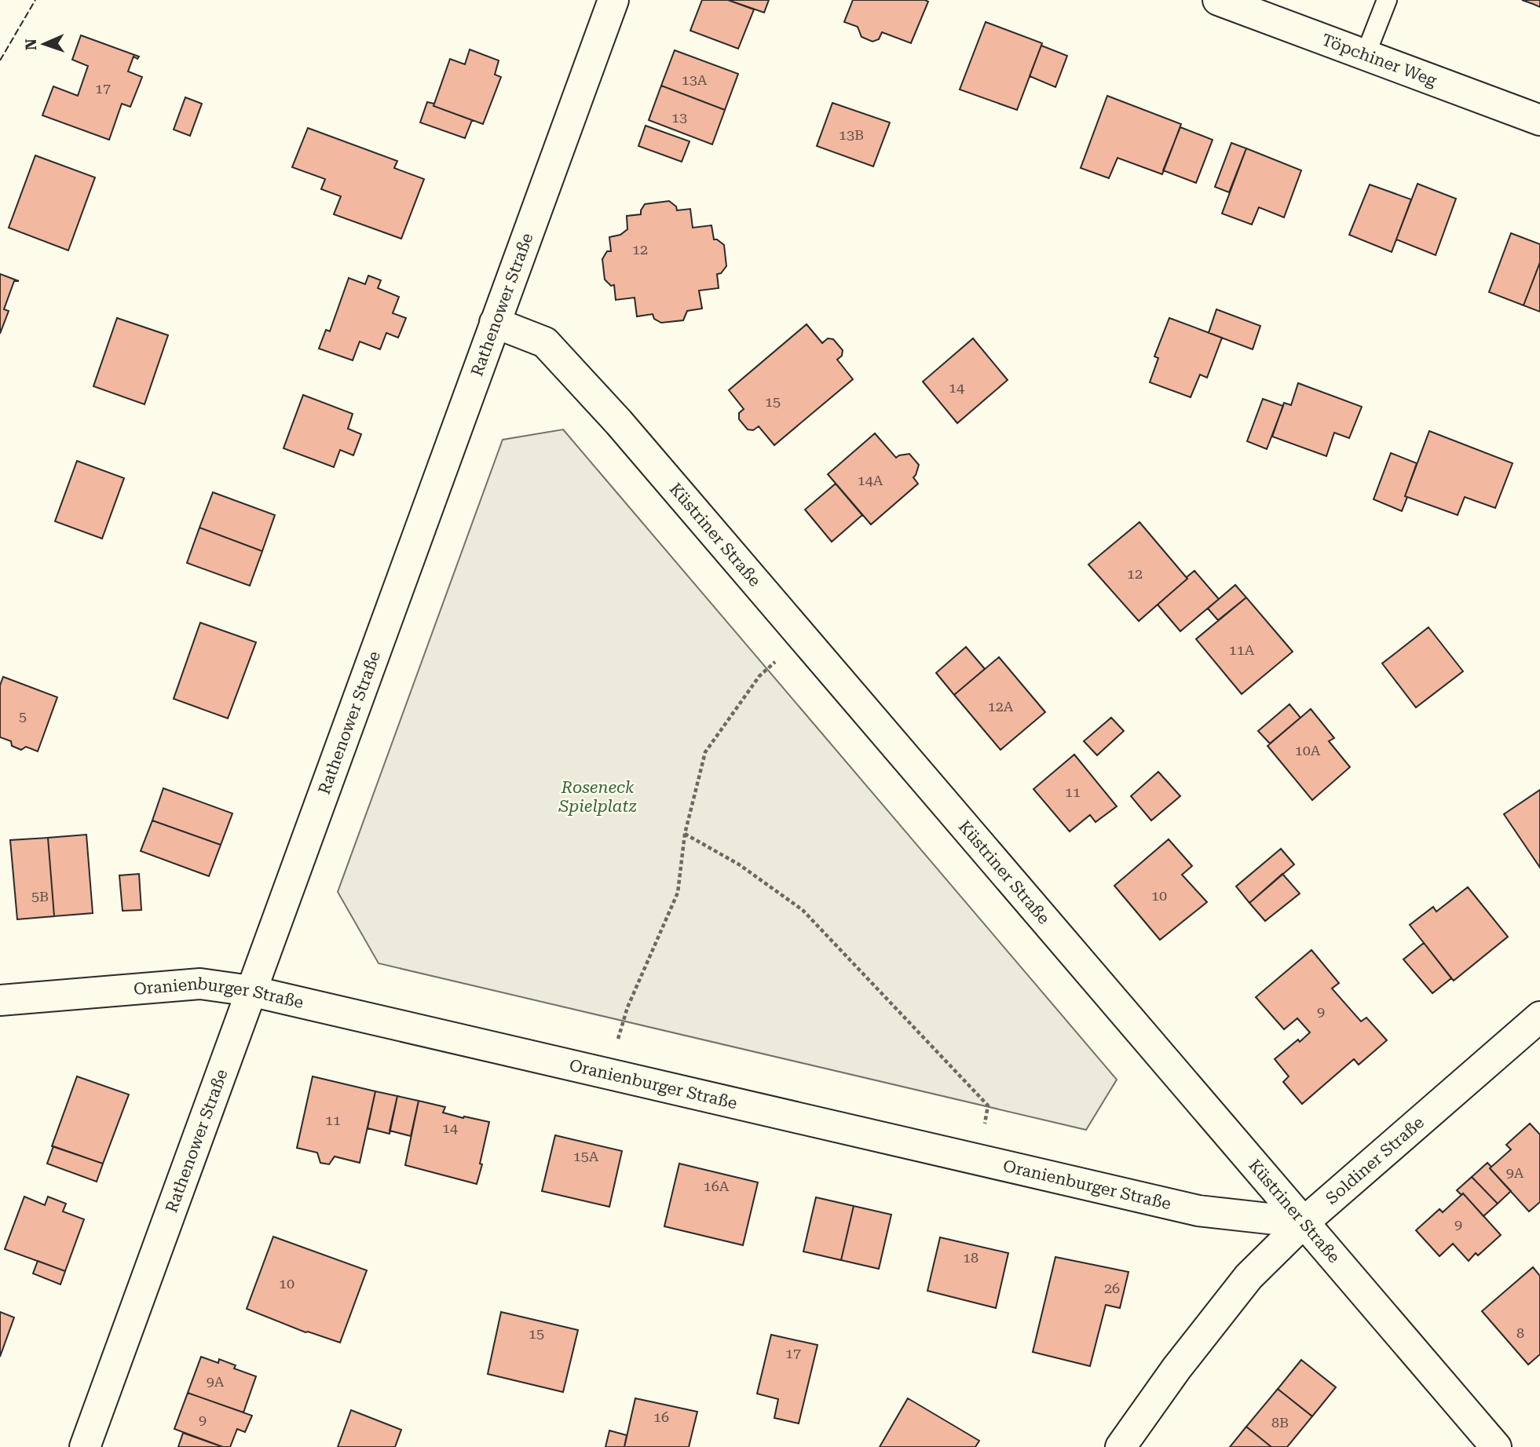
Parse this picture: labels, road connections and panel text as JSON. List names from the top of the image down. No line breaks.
{"streets":{"street":["Töpchiner Weg","Rathenower Straße","Küstriner Straße","Oranienburger Straße","Soldiner Straße"]},"crossings":[["Rathenower Straße","Küstriner Straße"],["Rathenower Straße","Oranienburger Straße"],["Küstriner Straße","Oranienburger Straße"],["Küstriner Straße","Soldiner Straße"],["Oranienburger Straße","Soldiner Straße"]],"parks":["Roseneck Spielplatz"],"house_numbers":["13A","17","13","13B","12","14","15","14A","12","11A","12A","5","10A","11","10","5B","9","11","14","15A","9A","16A","9","18","10","26","8","15","17","9A","16","9","8B"],"north":"left"}
